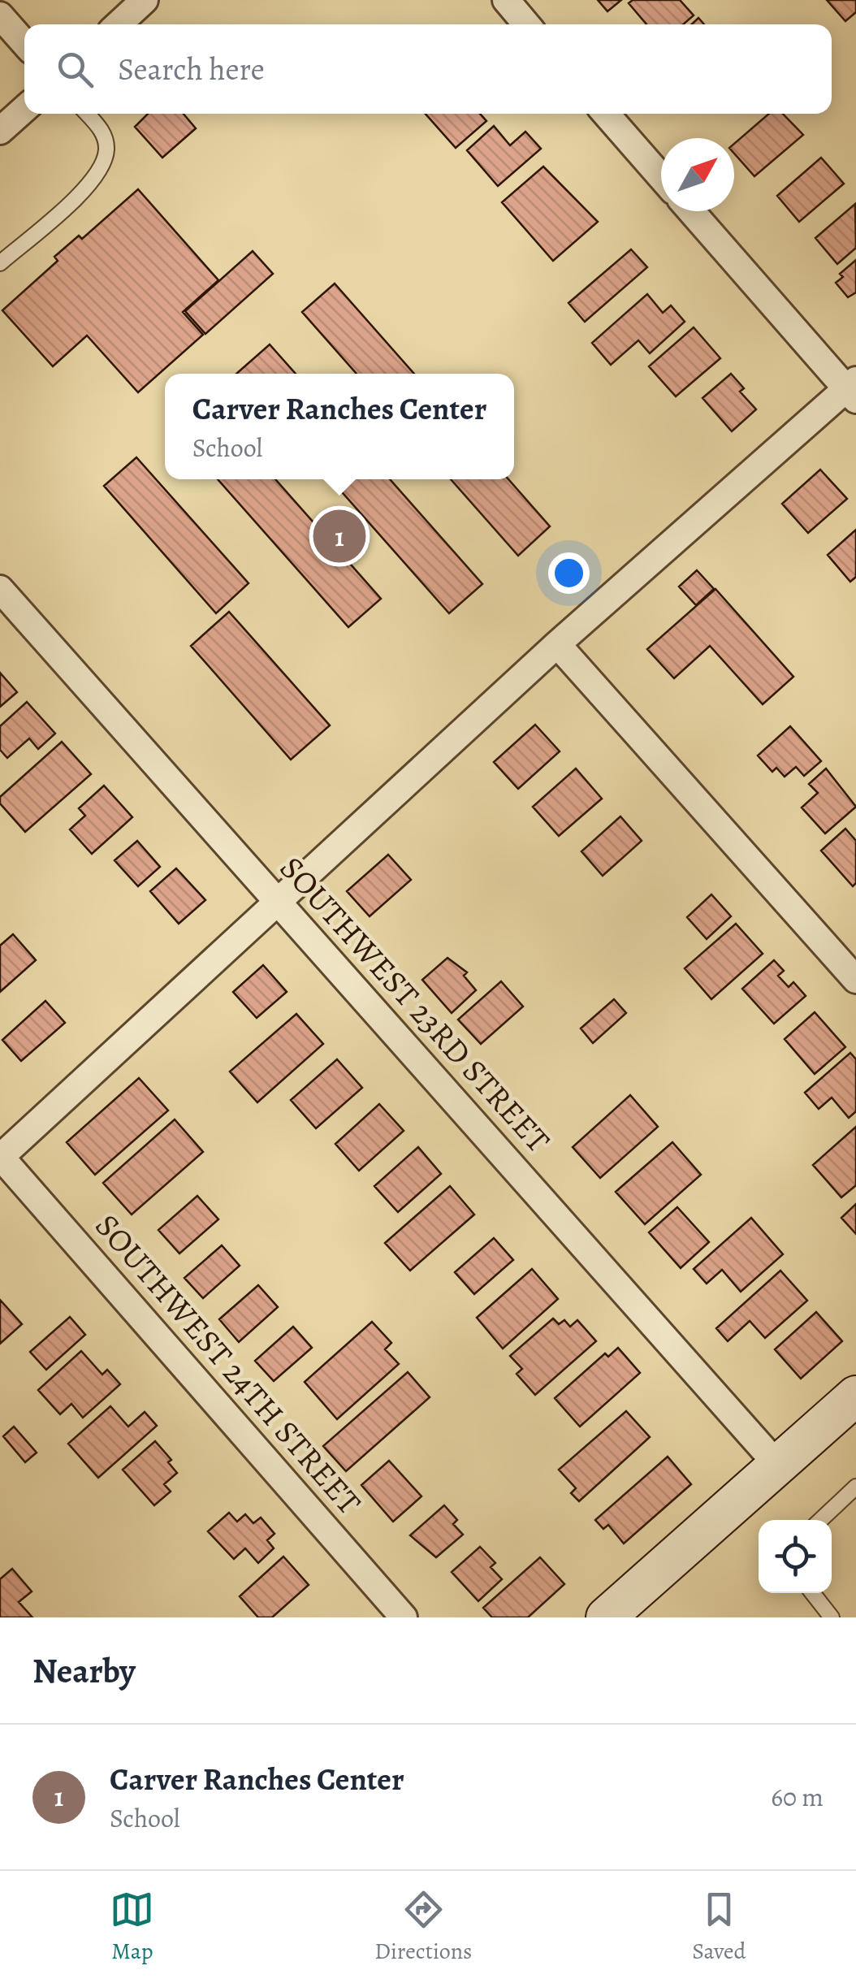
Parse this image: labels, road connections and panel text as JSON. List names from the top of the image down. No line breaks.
{"streets":{"street":["SOUTHWEST 23RD STREET","SOUTHWEST 24TH STREET"]},"north":"top right","page":{"search":"Search here","popup":["Carver Ranches Center","School"],"pins":"1","heading":"Nearby","list":[{"mark":"1","name":"Carver Ranches Center","note":"School","value":"60 m"}],"nav":["Map","Directions","Saved"]}}
